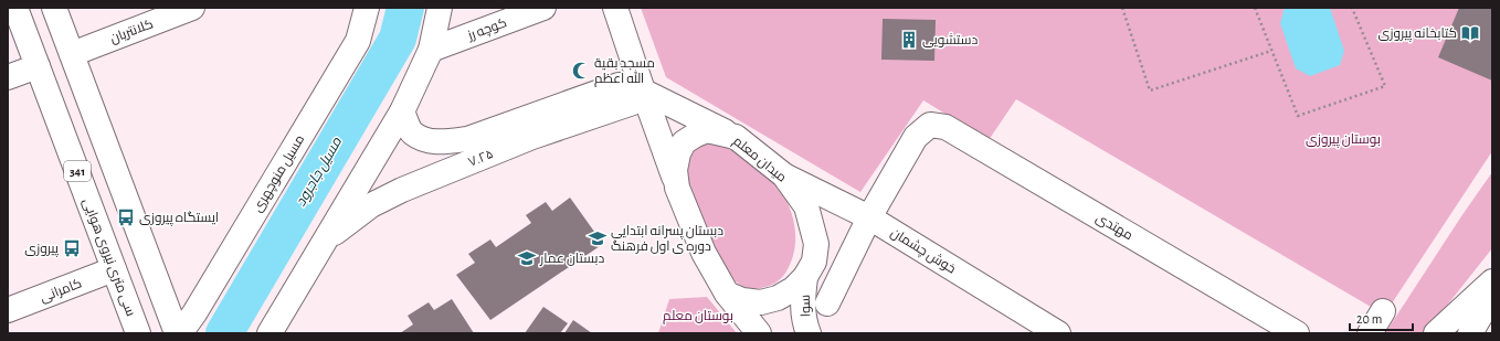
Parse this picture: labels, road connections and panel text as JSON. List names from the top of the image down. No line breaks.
{"streets":{"main road":["کوچه رز","کلانتریان","۷.۲۵","میدان معلم","341","مسیل منوچهری","مهتدی","خوش چشمان","سی متری نیروی هوایی","کامرانی","سوا"]},"crossings":[["کلانتریان","341"],["میدان معلم","خوش چشمان"],["میدان معلم","سوا"],["مهتدی","خوش چشمان"],["خوش چشمان","سوا"],["سی متری نیروی هوایی","کامرانی"]],"water":["مسیل جاجرود"],"parks":["بوستان پیروزی","بوستان معلم"],"places":{"library":["کتابخانه پیروزی"],"building":["دستشویی"],"mosque":["مسجد بقیة الله اعظم"],"bus stop":["ایستگاه پیروزی","پیروزی"],"school or university":["دبستان پسرانه ابتدایی دوره ی اول فرهنگ","دبستان عمار"]},"scale_bar":"20 m"}
